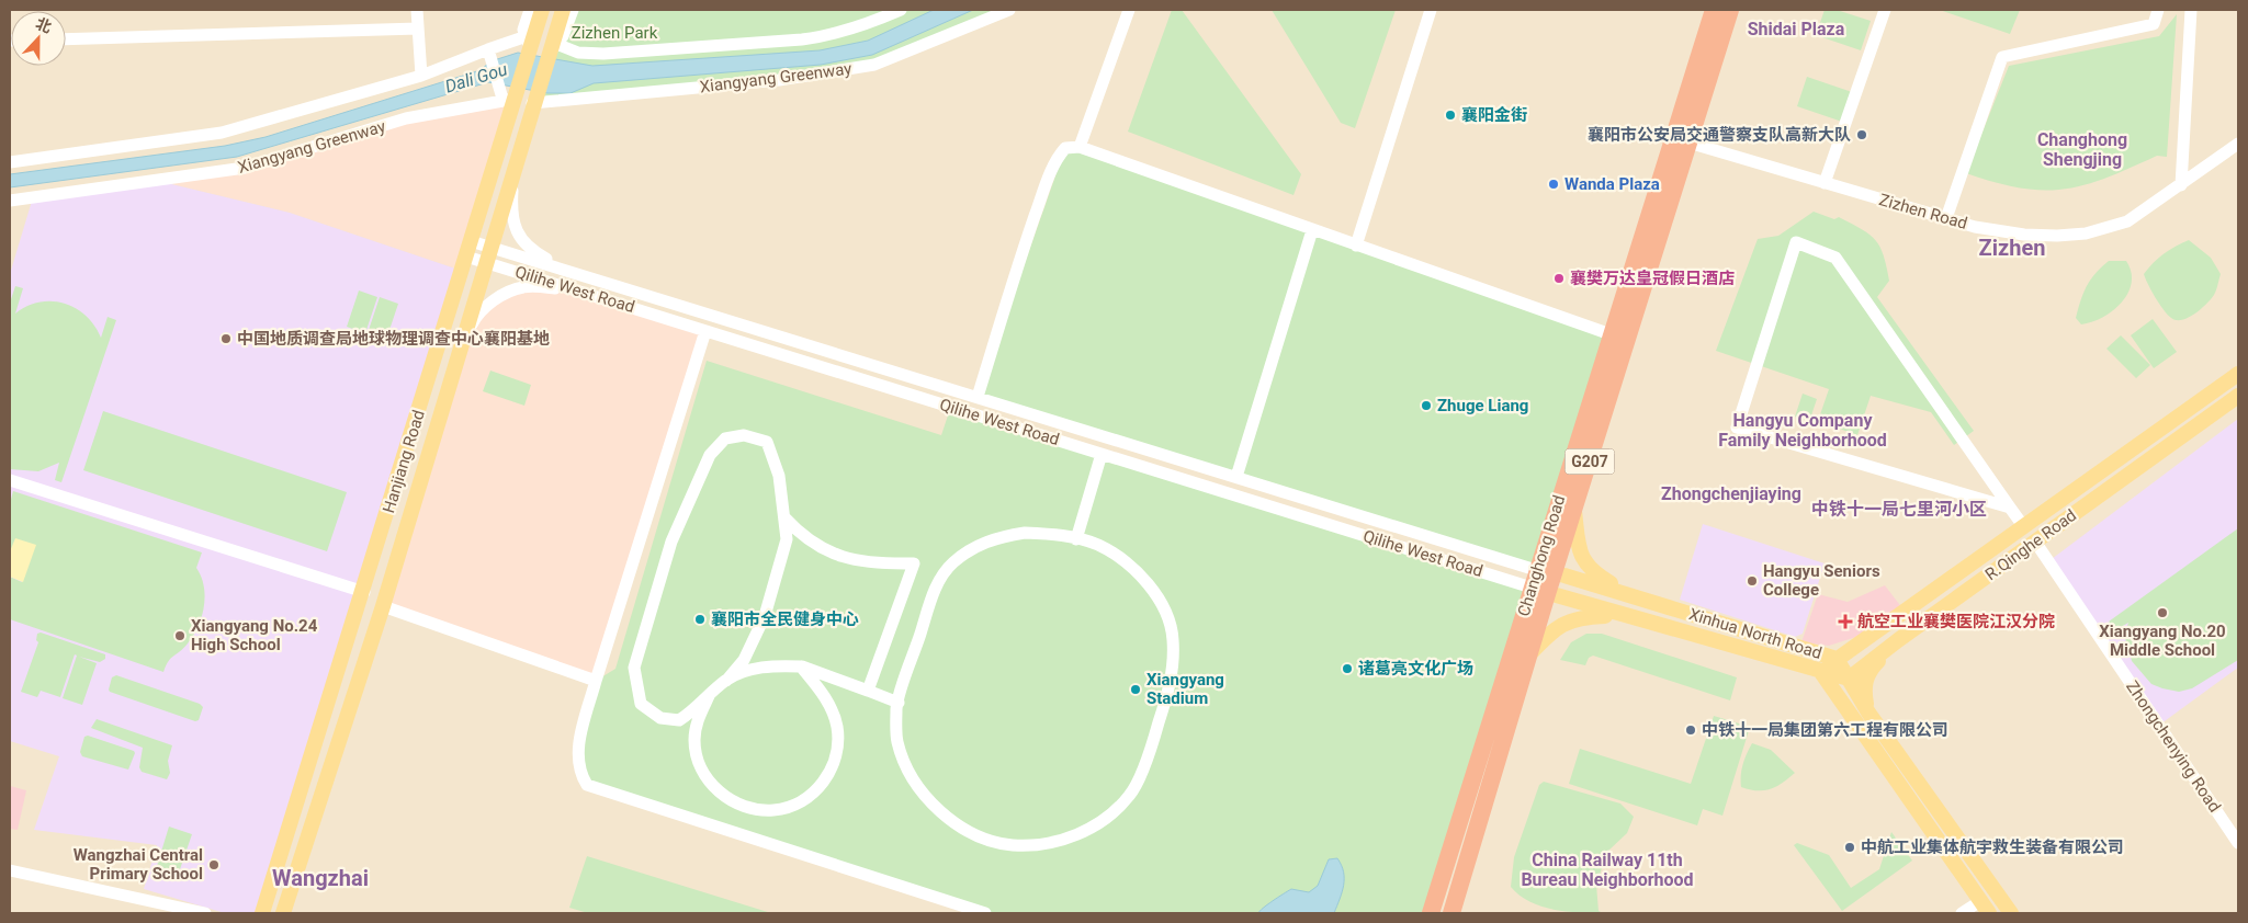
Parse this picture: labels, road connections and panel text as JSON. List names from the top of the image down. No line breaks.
{"streets":{"highway":["G207","Changhong Road"],"main road":["Hanjiang Road","R.Qinghe Road","Xinhua North Road"],"street":["Xiangyang Greenway","Zizhen Road","Qilihe West Road","Zhongchenying Road"]},"crossings":[["Xiangyang Greenway","Hanjiang Road"],["Zizhen Road","Changhong Road"],["Qilihe West Road","Hanjiang Road"],["Qilihe West Road","Changhong Road"],["Qilihe West Road","Xinhua North Road"],["R.Qinghe Road","Xinhua North Road"],["R.Qinghe Road","Zhongchenying Road"],["Changhong Road","Xinhua North Road"]],"districts":["Shidai Plaza","Changhong Shengjing","Zizhen","Hangyu Company Family Neighborhood","Zhongchenjiaying","中铁十一局七里河小区","China Railway 11th Bureau Neighborhood","Wangzhai"],"water":["Dali Gou"],"parks":["Zizhen Park"],"places":{"other":["襄阳金街","襄阳市公安局交通警察支队高新大队","Wanda Plaza","襄樊万达皇冠假日酒店","中国地质调查局地球物理调查中心襄阳基地","Zhuge Liang","Hangyu Seniors College","Xiangyang No.20 Middle School","襄阳市全民健身中心","Xiangyang No.24 High School","诸葛亮文化广场","Xiangyang Stadium","中铁十一局集团第六工程有限公司","中航工业集体航宇救生装备有限公司","Wangzhai Central Primary School"],"health":["航空工业襄樊医院江汉分院"]},"north":"top"}
